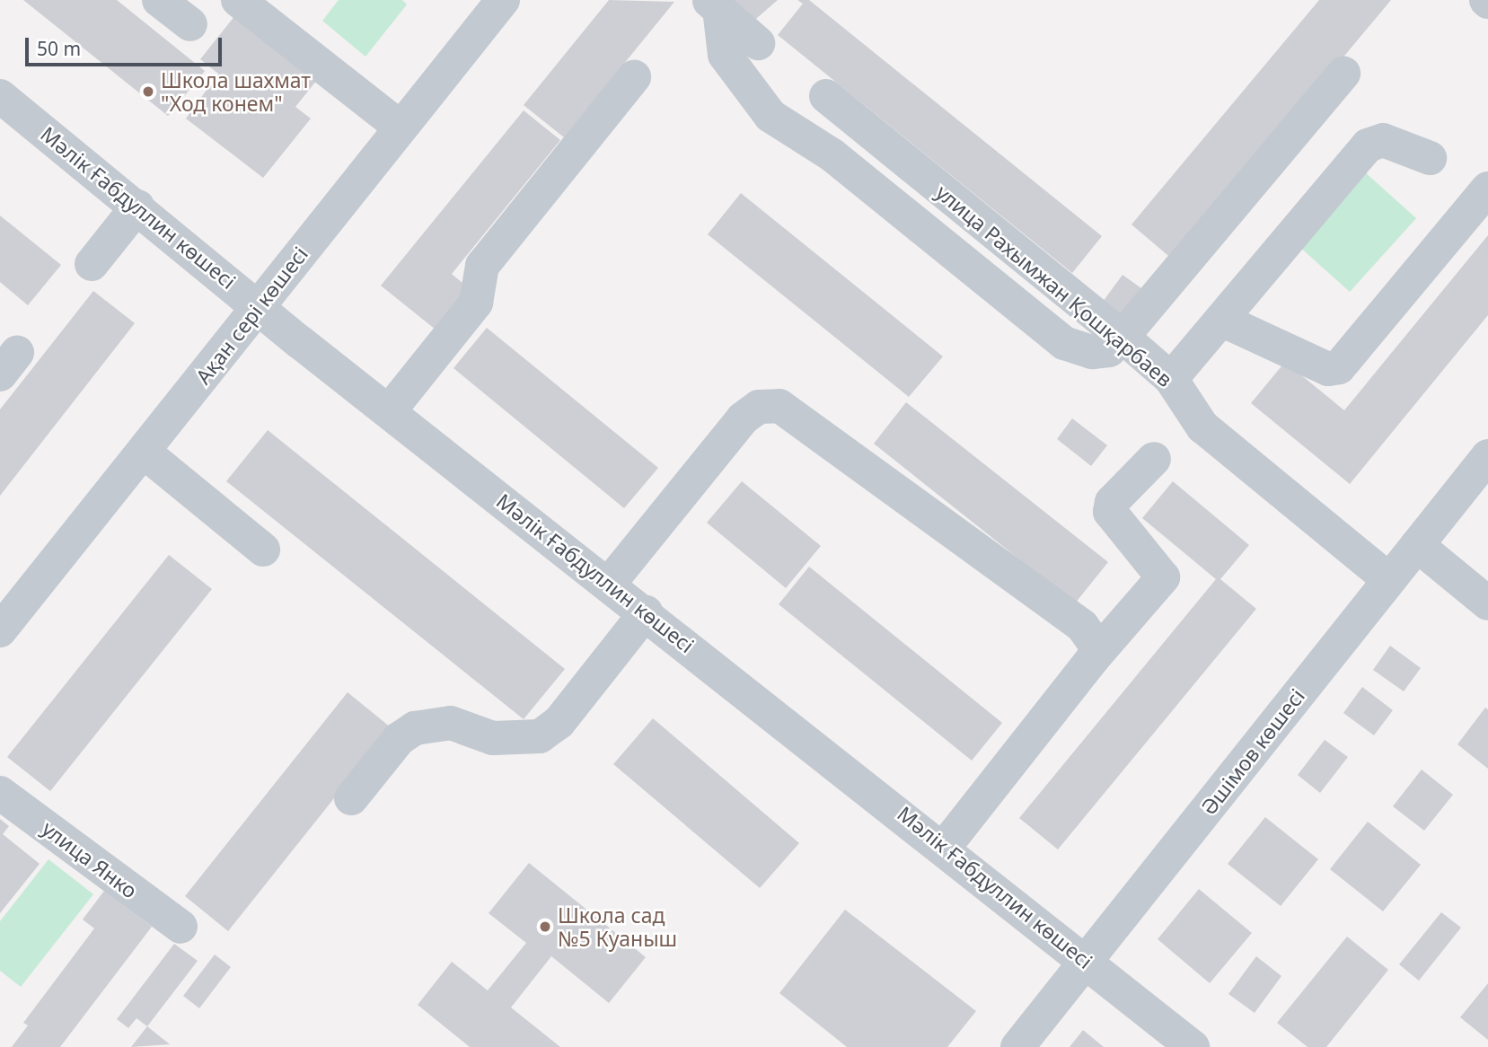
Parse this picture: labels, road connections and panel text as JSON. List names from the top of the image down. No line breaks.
{"streets":{"street":["Мәлік Ғабдуллин көшесі","улица Рахымжан Қошқарбаев","Ақан сері көшесі","Әшімов көшесі","улица Янко"]},"crossings":[["Мәлік Ғабдуллин көшесі","Ақан сері көшесі"],["Мәлік Ғабдуллин көшесі","Әшімов көшесі"],["улица Рахымжан Қошқарбаев","Әшімов көшесі"]],"places":["Школа шахмат \"Ход конем\"","Школа сад №5 Куаныш"],"scale_bar":"50 m"}
